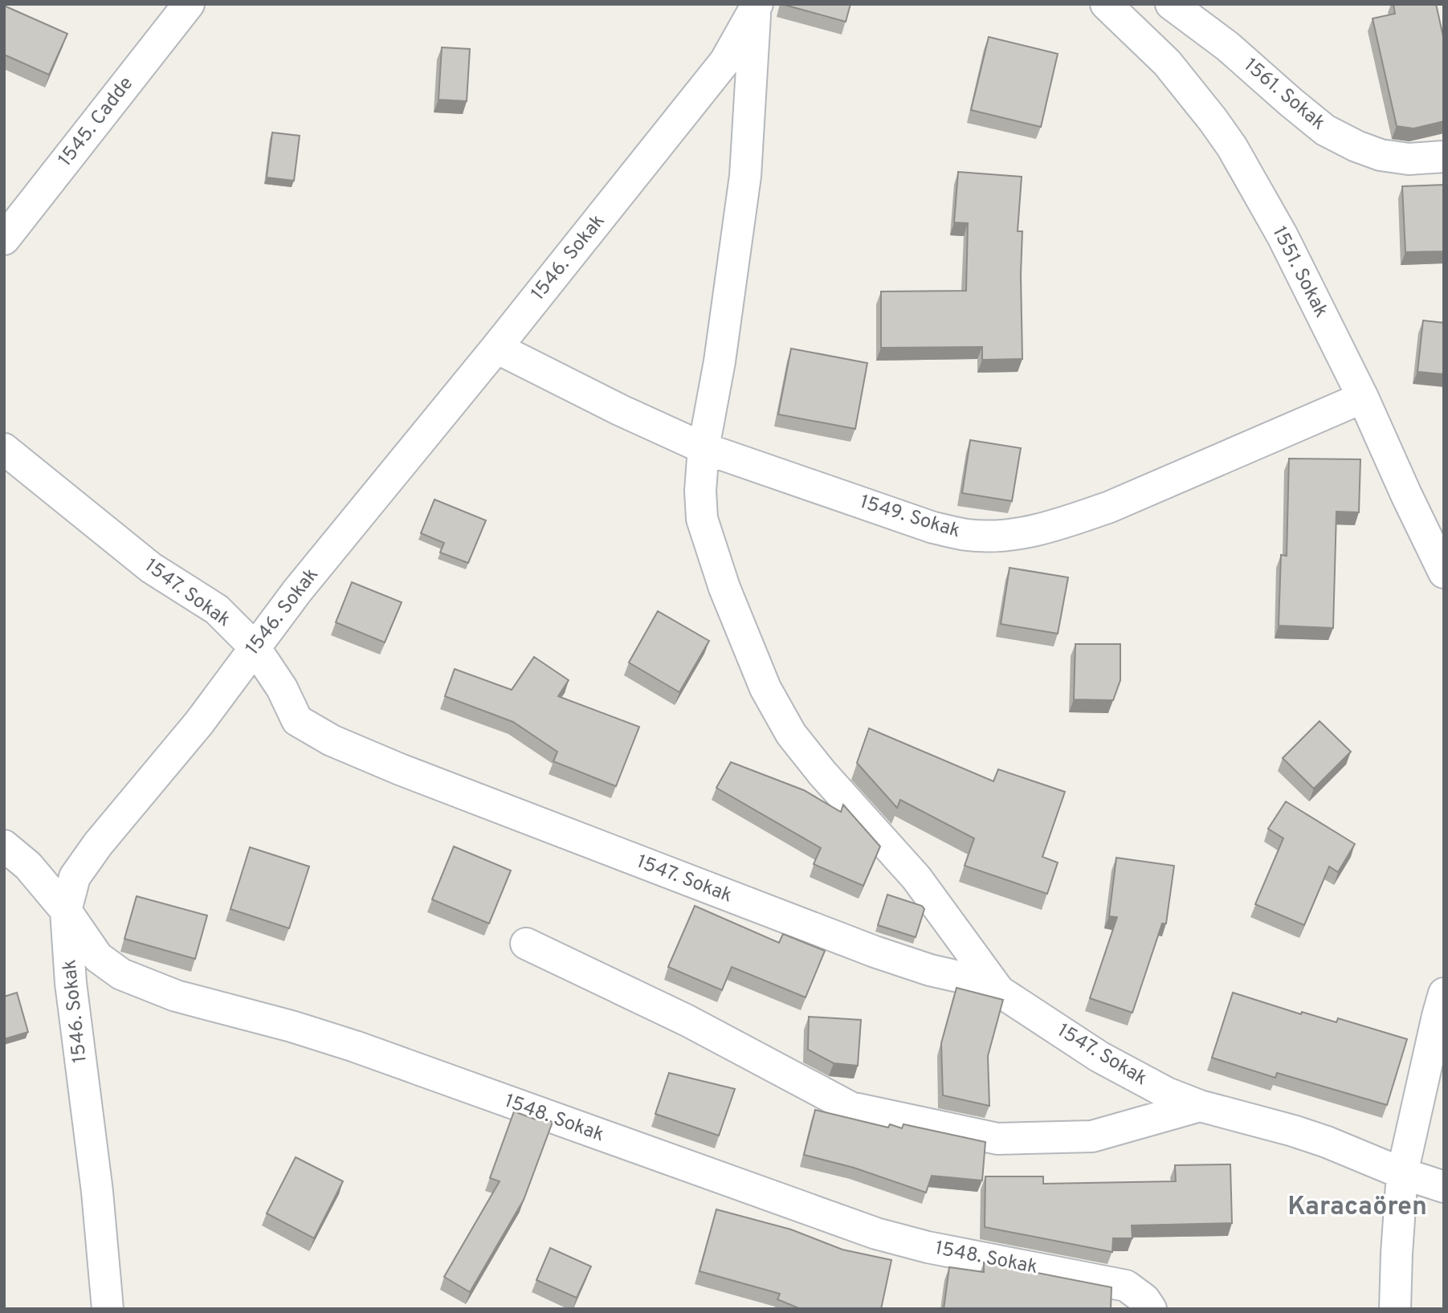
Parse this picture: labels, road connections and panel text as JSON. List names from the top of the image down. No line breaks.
{"streets":{"street":["1561. Sokak","1545. Cadde","1546. Sokak","1551. Sokak","1549. Sokak","1547. Sokak","1548. Sokak"]},"crossings":[["1546. Sokak","1549. Sokak"],["1546. Sokak","1547. Sokak"],["1546. Sokak","1548. Sokak"],["1551. Sokak","1549. Sokak"]],"districts":["Karacaören"]}
